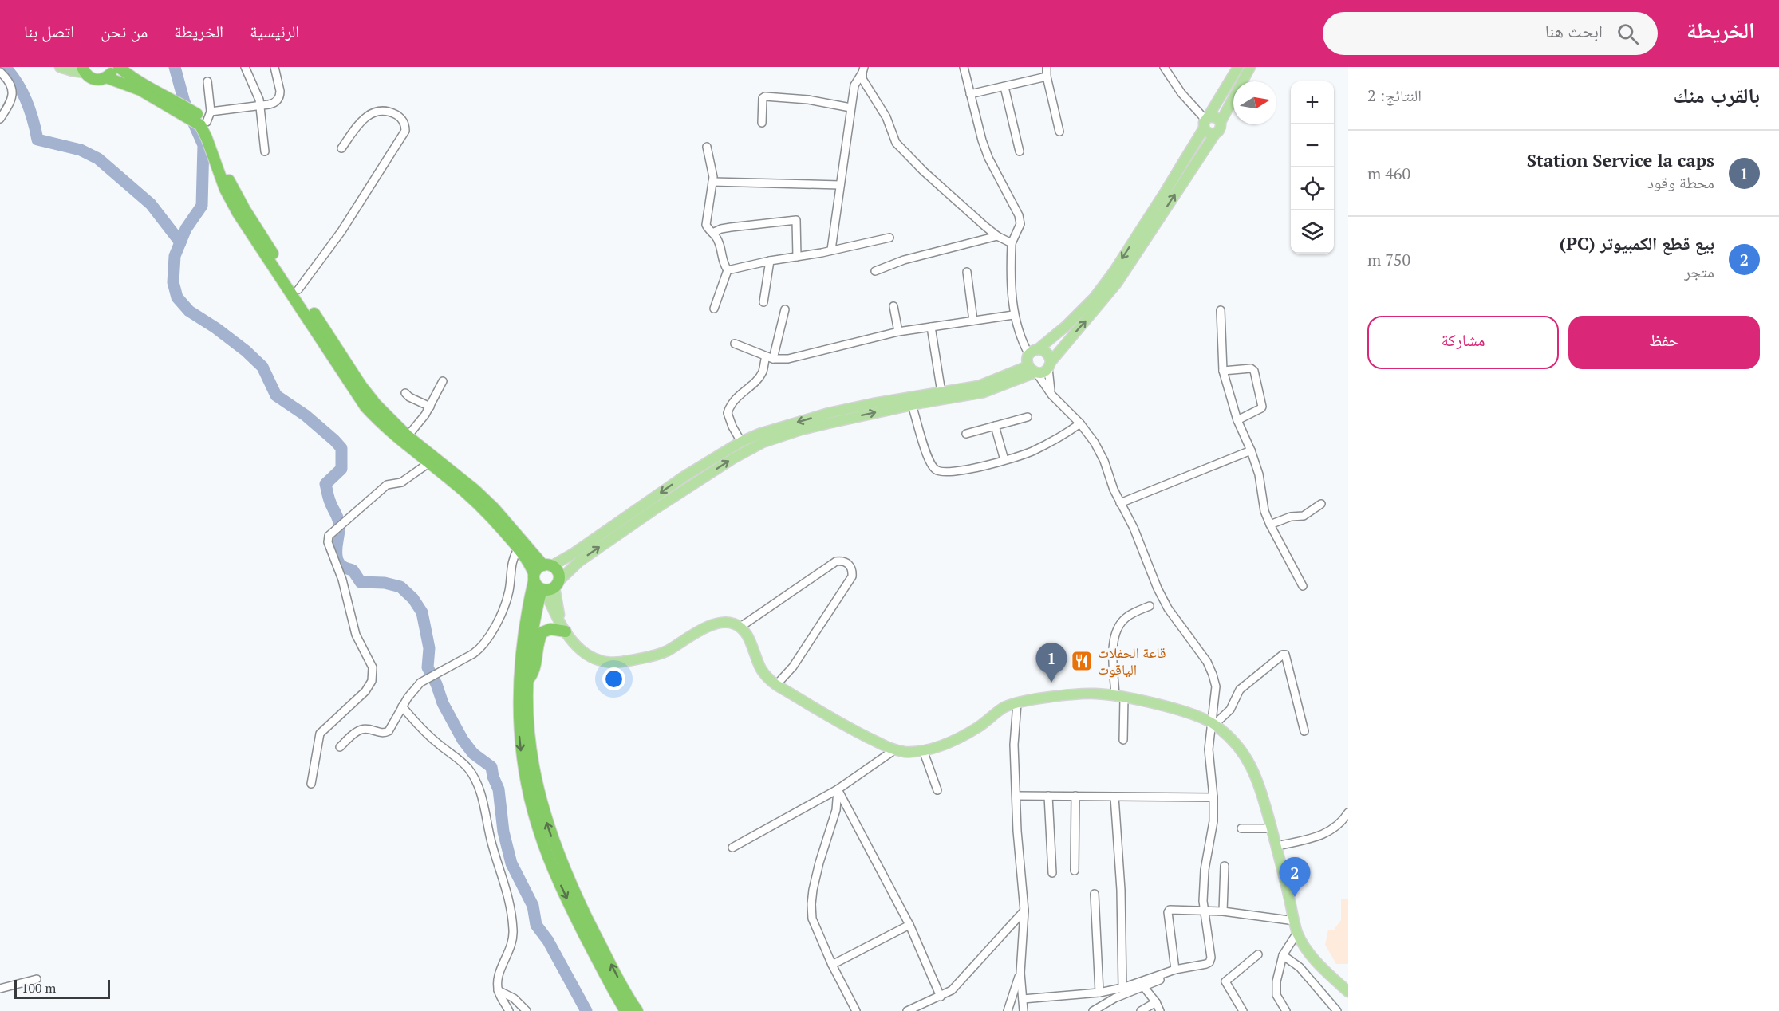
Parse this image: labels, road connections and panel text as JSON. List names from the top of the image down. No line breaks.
{"places":{"restaurant":["قاعة الحفلات الياقوت"]},"scale_bar":"100 m","north":"right","page":{"header":"الخريطة","search":"ابحث هنا","nav":["الرئيسية","الخريطة","من نحن","اتصل بنا"],"heading":["بالقرب منك","النتائج: 2"],"map_buttons":["+","−"],"list":[{"mark":"1","name":"Station Service la caps","note":"محطة وقود","value":"460 m"},{"mark":"2","name":"بيع قطع الكمبيوتر (PC)","note":"متجر","value":"750 m"}],"buttons":["حفظ","مشاركة"],"pins":["1","2"],"scale":"100 m"}}
